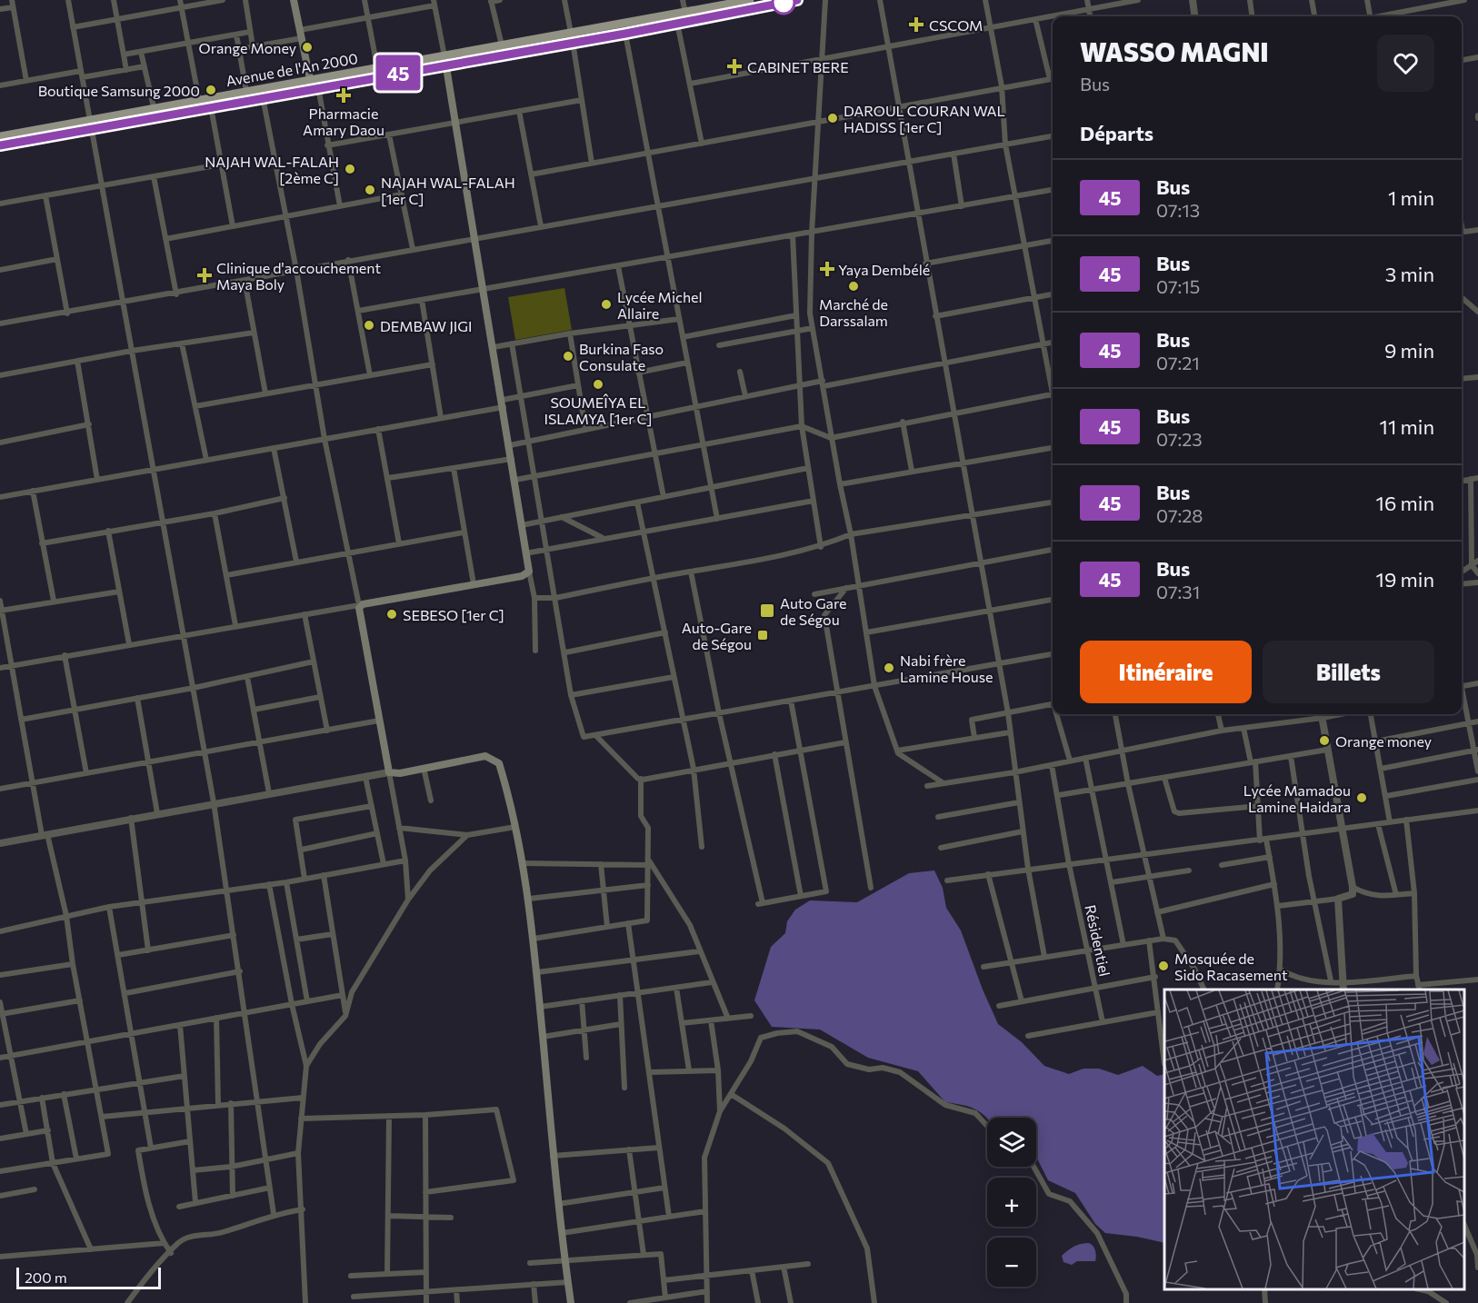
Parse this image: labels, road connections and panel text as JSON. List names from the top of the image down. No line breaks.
{"streets":{"main road":["Avenue de l'An 2000"],"street":["Résidentiel"]},"places":{"health":["CSCOM","CABINET BERE","Pharmacie Amary Daou","Yaya Dembélé","Clinique d'accouchement Maya Boly"],"other":["Orange Money","Boutique Samsung 2000","DAROUL COURAN WAL HADISS [1er C]","NAJAH WAL-FALAH [2ème C]","NAJAH WAL-FALAH [1er C]","Marché de Darssalam","Lycée Michel Allaire","DEMBAW JIGI","Burkina Faso Consulate","SOUMEÎYA EL ISLAMYA [1er C]","SEBESO [1er C]","Nabi frère Lamine House","Orange money","Lycée Mamadou Lamine Haidara","Mosquée de Sido Racasement"],"transit":["Auto Gare de Ségou","Auto-Gare de Ségou"]},"lines":["bus line 45"],"scale_bar":"200 m","page":{"on_map":"45","heading":[["WASSO MAGNI","Bus"],"Départs"],"list":[{"mark":"45","name":"Bus","note":"07:13","value":"1 min"},{"mark":"45","name":"Bus","note":"07:15","value":"3 min"},{"mark":"45","name":"Bus","note":"07:21","value":"9 min"},{"mark":"45","name":"Bus","note":"07:23","value":"11 min"},{"mark":"45","name":"Bus","note":"07:28","value":"16 min"},{"mark":"45","name":"Bus","note":"07:31","value":"19 min"}],"buttons":["Itinéraire","Billets"],"map_buttons":["+","−"],"scale":"200 m"}}
